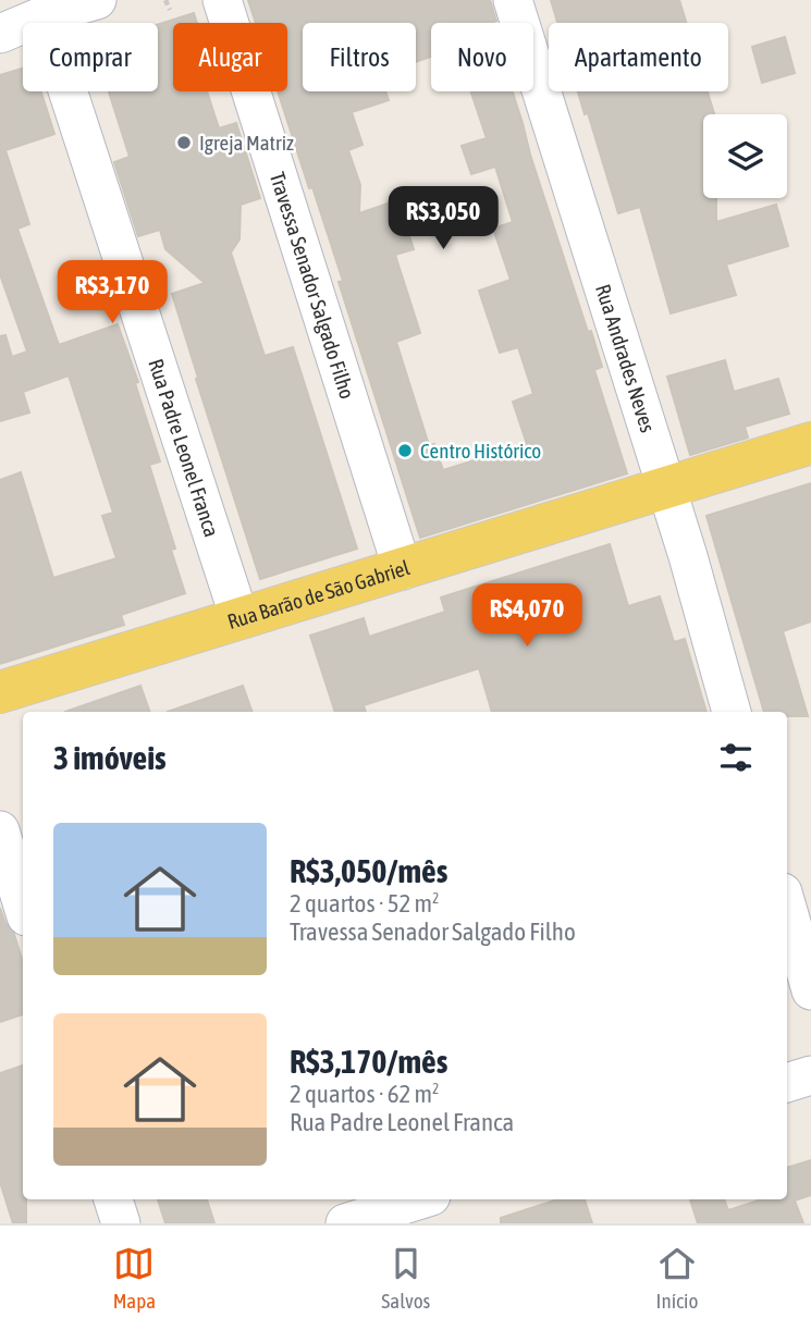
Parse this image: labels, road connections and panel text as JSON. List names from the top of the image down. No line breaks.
{"streets":{"main road":["Rua Barão de São Gabriel"],"street":["Travessa Senador Salgado Filho","Rua Andrades Neves","Rua Padre Leonel Franca"]},"crossings":[["Travessa Senador Salgado Filho","Rua Barão de São Gabriel"],["Rua Andrades Neves","Rua Barão de São Gabriel"],["Rua Padre Leonel Franca","Rua Barão de São Gabriel"]],"places":["Igreja Matriz","Centro Histórico"],"page":{"chip":["Comprar","Alugar","Filtros","Novo","Apartamento"],"price":["R$3,050","R$3,170","R$4,070"],"heading":"3 imóveis","list":[{"name":"R$3,050/mês","note":"2 quartos · 52 m² · Travessa Senador Salgado Filho"},{"name":"R$3,170/mês","note":"2 quartos · 62 m² · Rua Padre Leonel Franca"}],"tabs":["Mapa","Salvos","Início"]}}
